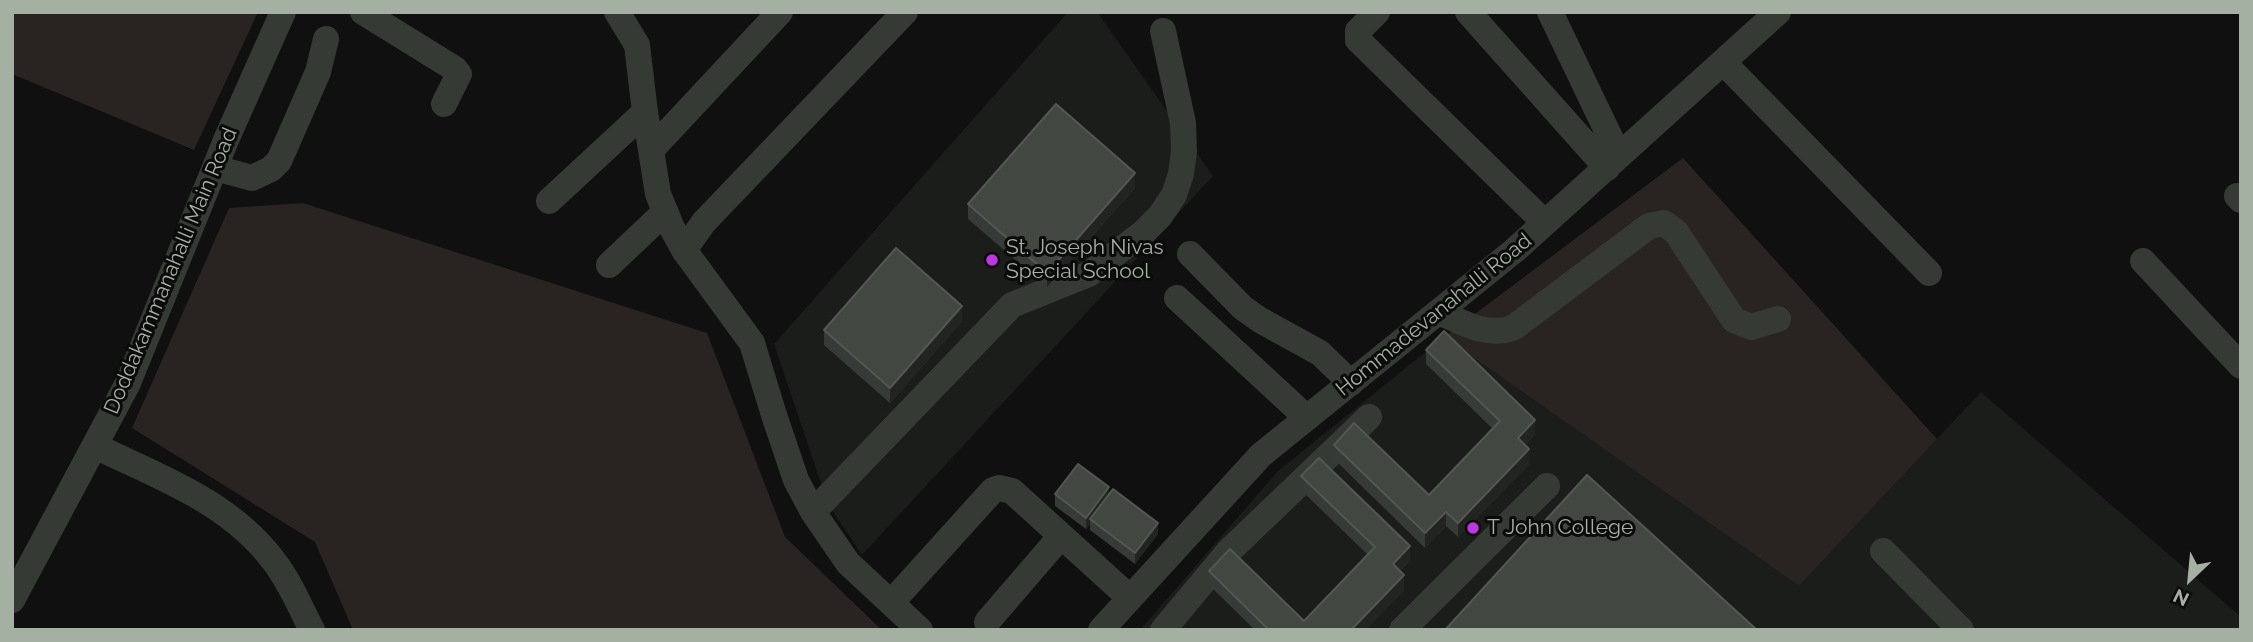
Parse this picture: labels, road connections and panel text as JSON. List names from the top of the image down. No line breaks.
{"streets":{"street":["Doddakammanahalli Main Road","Hommadevanahalli Road"]},"places":["St. Joseph Nivas Special School","T John College"],"north":"bottom left"}
